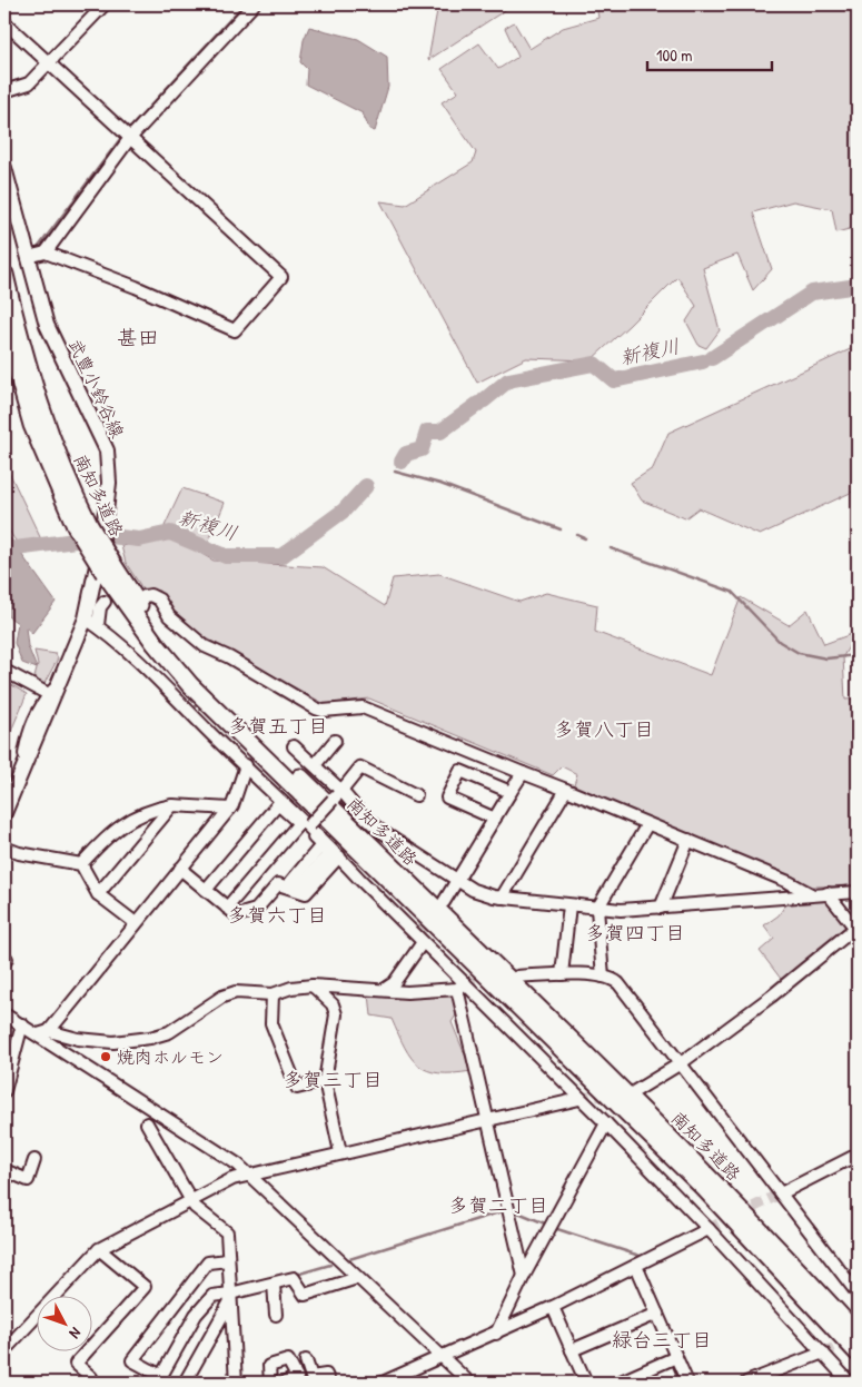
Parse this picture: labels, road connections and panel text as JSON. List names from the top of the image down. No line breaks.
{"streets":{"highway":["南知多道路"],"main road":["武豊小鈴谷線"]},"crossings":[["武豊小鈴谷線","南知多道路"]],"districts":["甚田","多賀五丁目","多賀八丁目","多賀六丁目","多賀四丁目","多賀三丁目","多賀二丁目","緑台三丁目"],"water":["新複川"],"places":["焼肉ホルモン"],"scale_bar":"100 m","north":"bottom right"}
